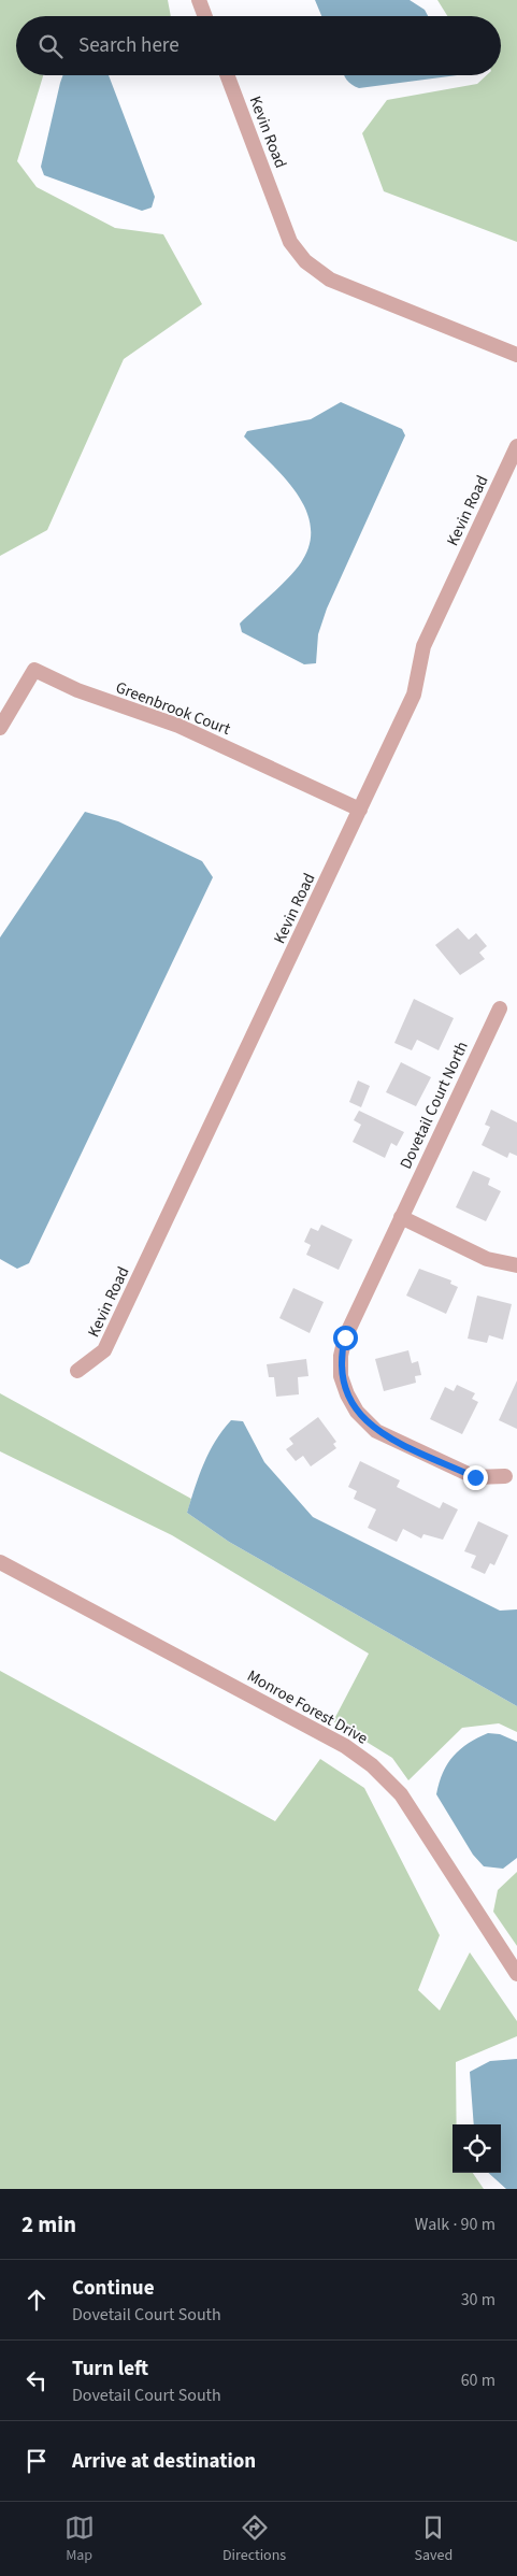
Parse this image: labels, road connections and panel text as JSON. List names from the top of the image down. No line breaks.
{"streets":{"street":["Kevin Road","Greenbrook Court","Dovetail Court North","Monroe Forest Drive"]},"crossings":[["Kevin Road","Greenbrook Court"]],"page":{"search":"Search here","heading":["2 min","Walk · 90 m"],"list":[["Continue","Dovetail Court South","30 m"],["Turn left","Dovetail Court South","60 m"],"Arrive at destination"],"nav":["Map","Directions","Saved"]}}
